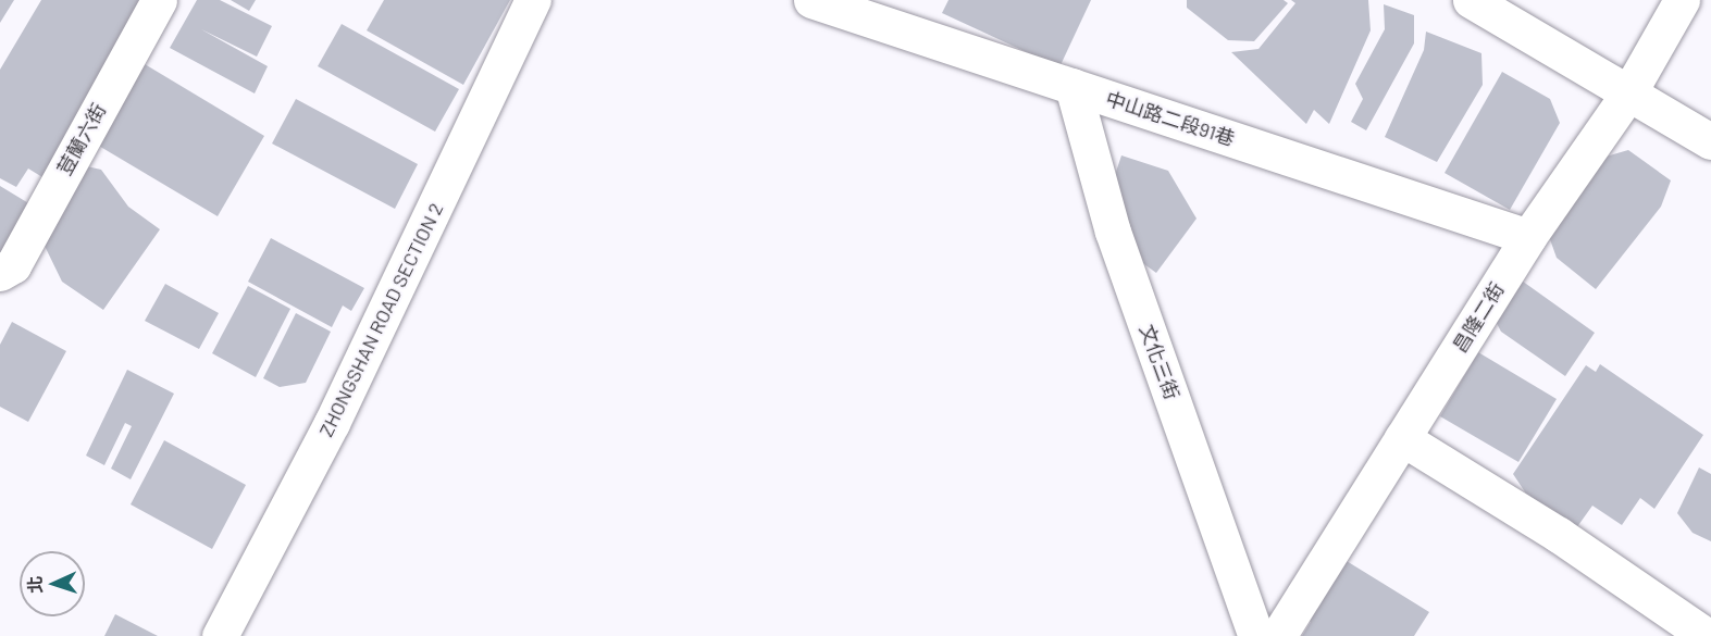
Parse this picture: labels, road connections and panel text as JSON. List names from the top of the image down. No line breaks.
{"streets":{"street":["中山路二段91巷","荳蘭六街","昌隆二街","ZHONGSHAN ROAD SECTION 2","文化三街"]},"crossings":[["中山路二段91巷","昌隆二街"],["中山路二段91巷","文化三街"]],"north":"left"}
